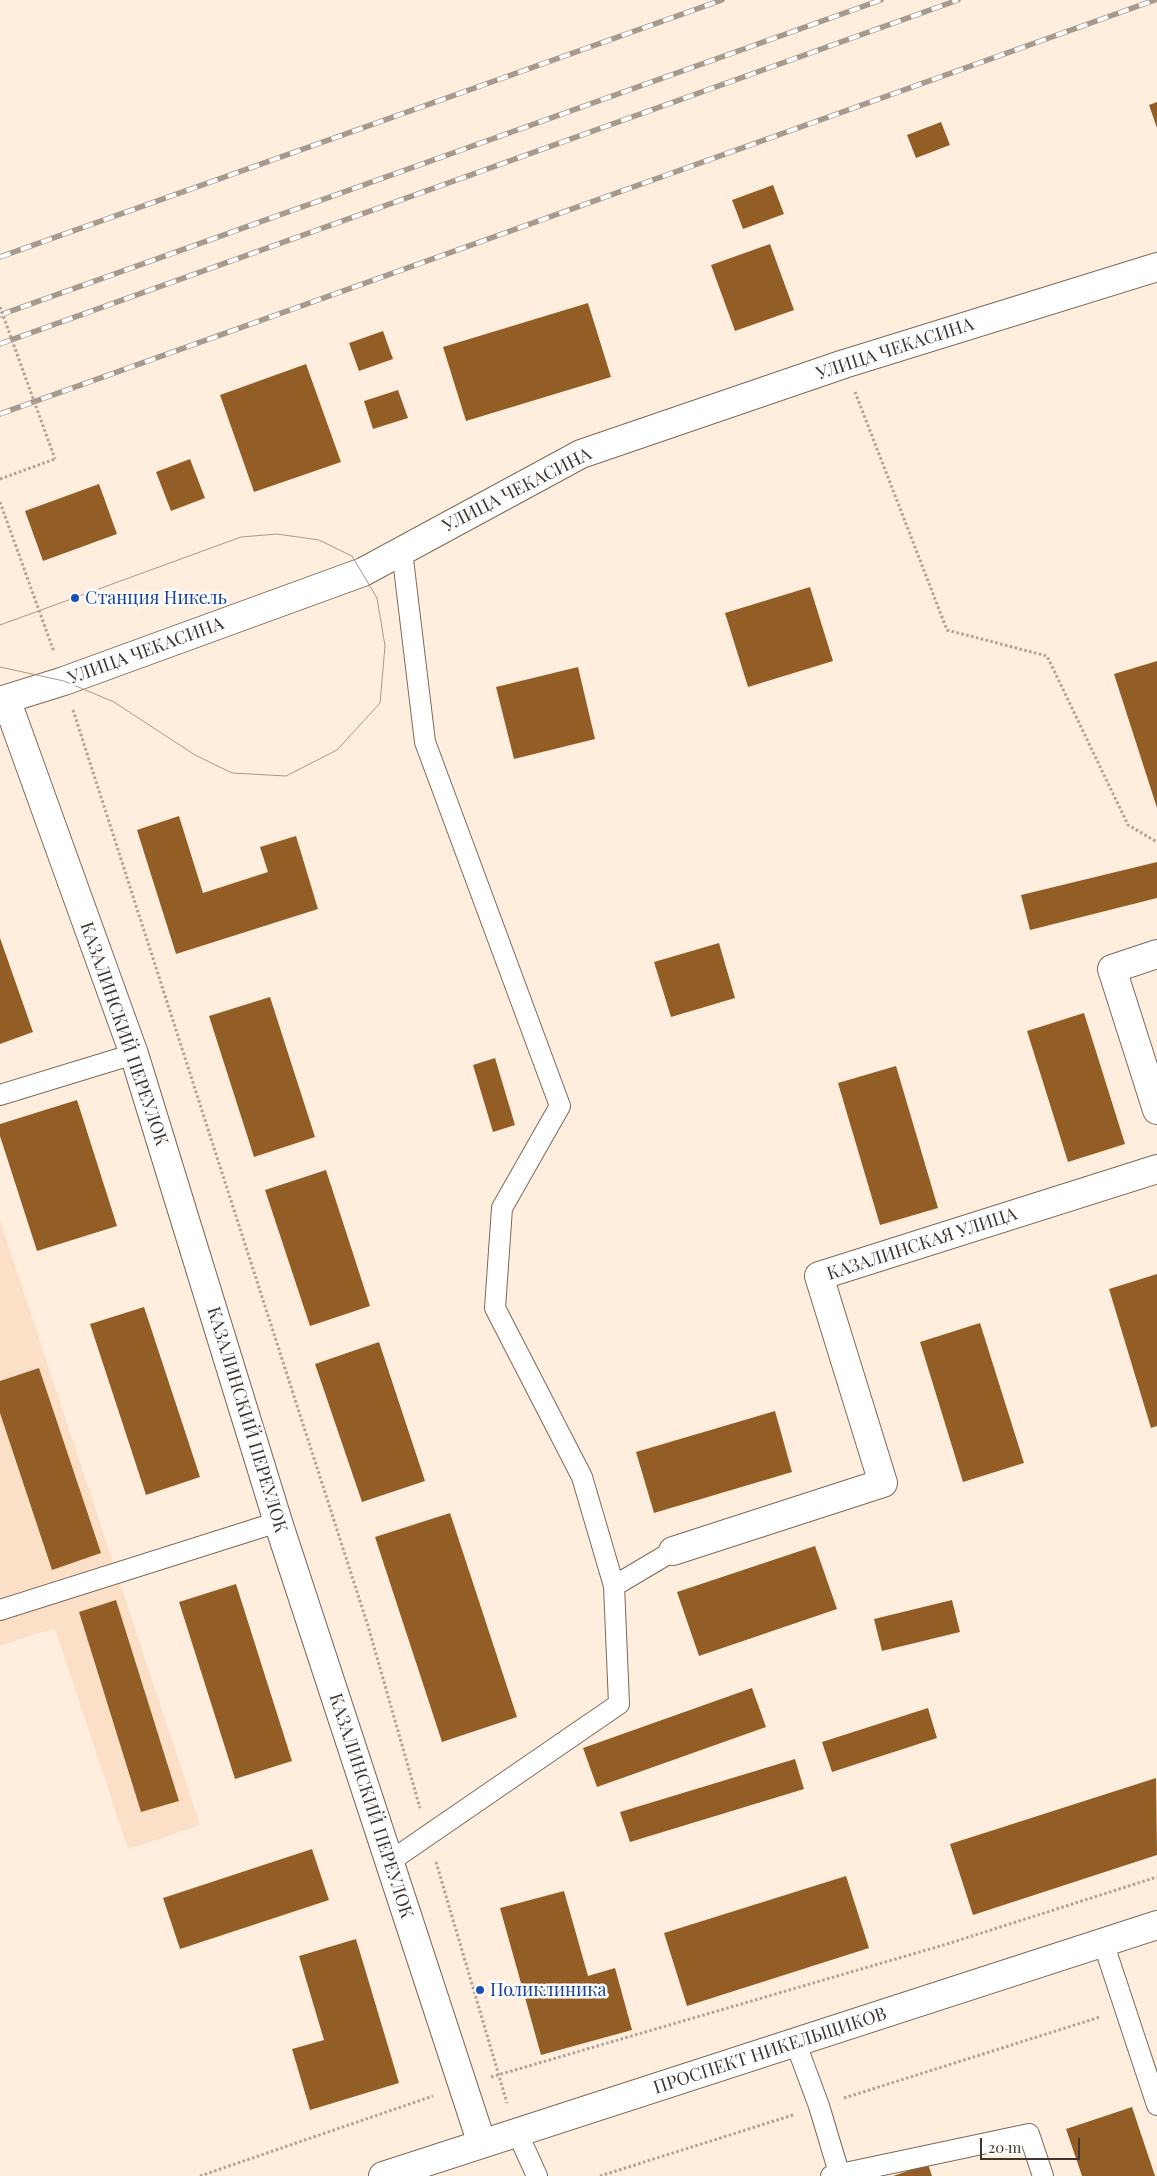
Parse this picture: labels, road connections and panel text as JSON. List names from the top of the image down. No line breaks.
{"streets":{"street":["УЛИЦА ЧЕКАСИНА","КАЗАЛИНСКИЙ ПЕРЕУЛОК","КАЗАЛИНСКАЯ УЛИЦА","ПРОСПЕКТ НИКЕЛЬЩИКОВ"]},"crossings":[["УЛИЦА ЧЕКАСИНА","КАЗАЛИНСКИЙ ПЕРЕУЛОК"],["КАЗАЛИНСКИЙ ПЕРЕУЛОК","ПРОСПЕКТ НИКЕЛЬЩИКОВ"]],"places":["Станция Никель","Поликлиника"],"scale_bar":"20 m"}
